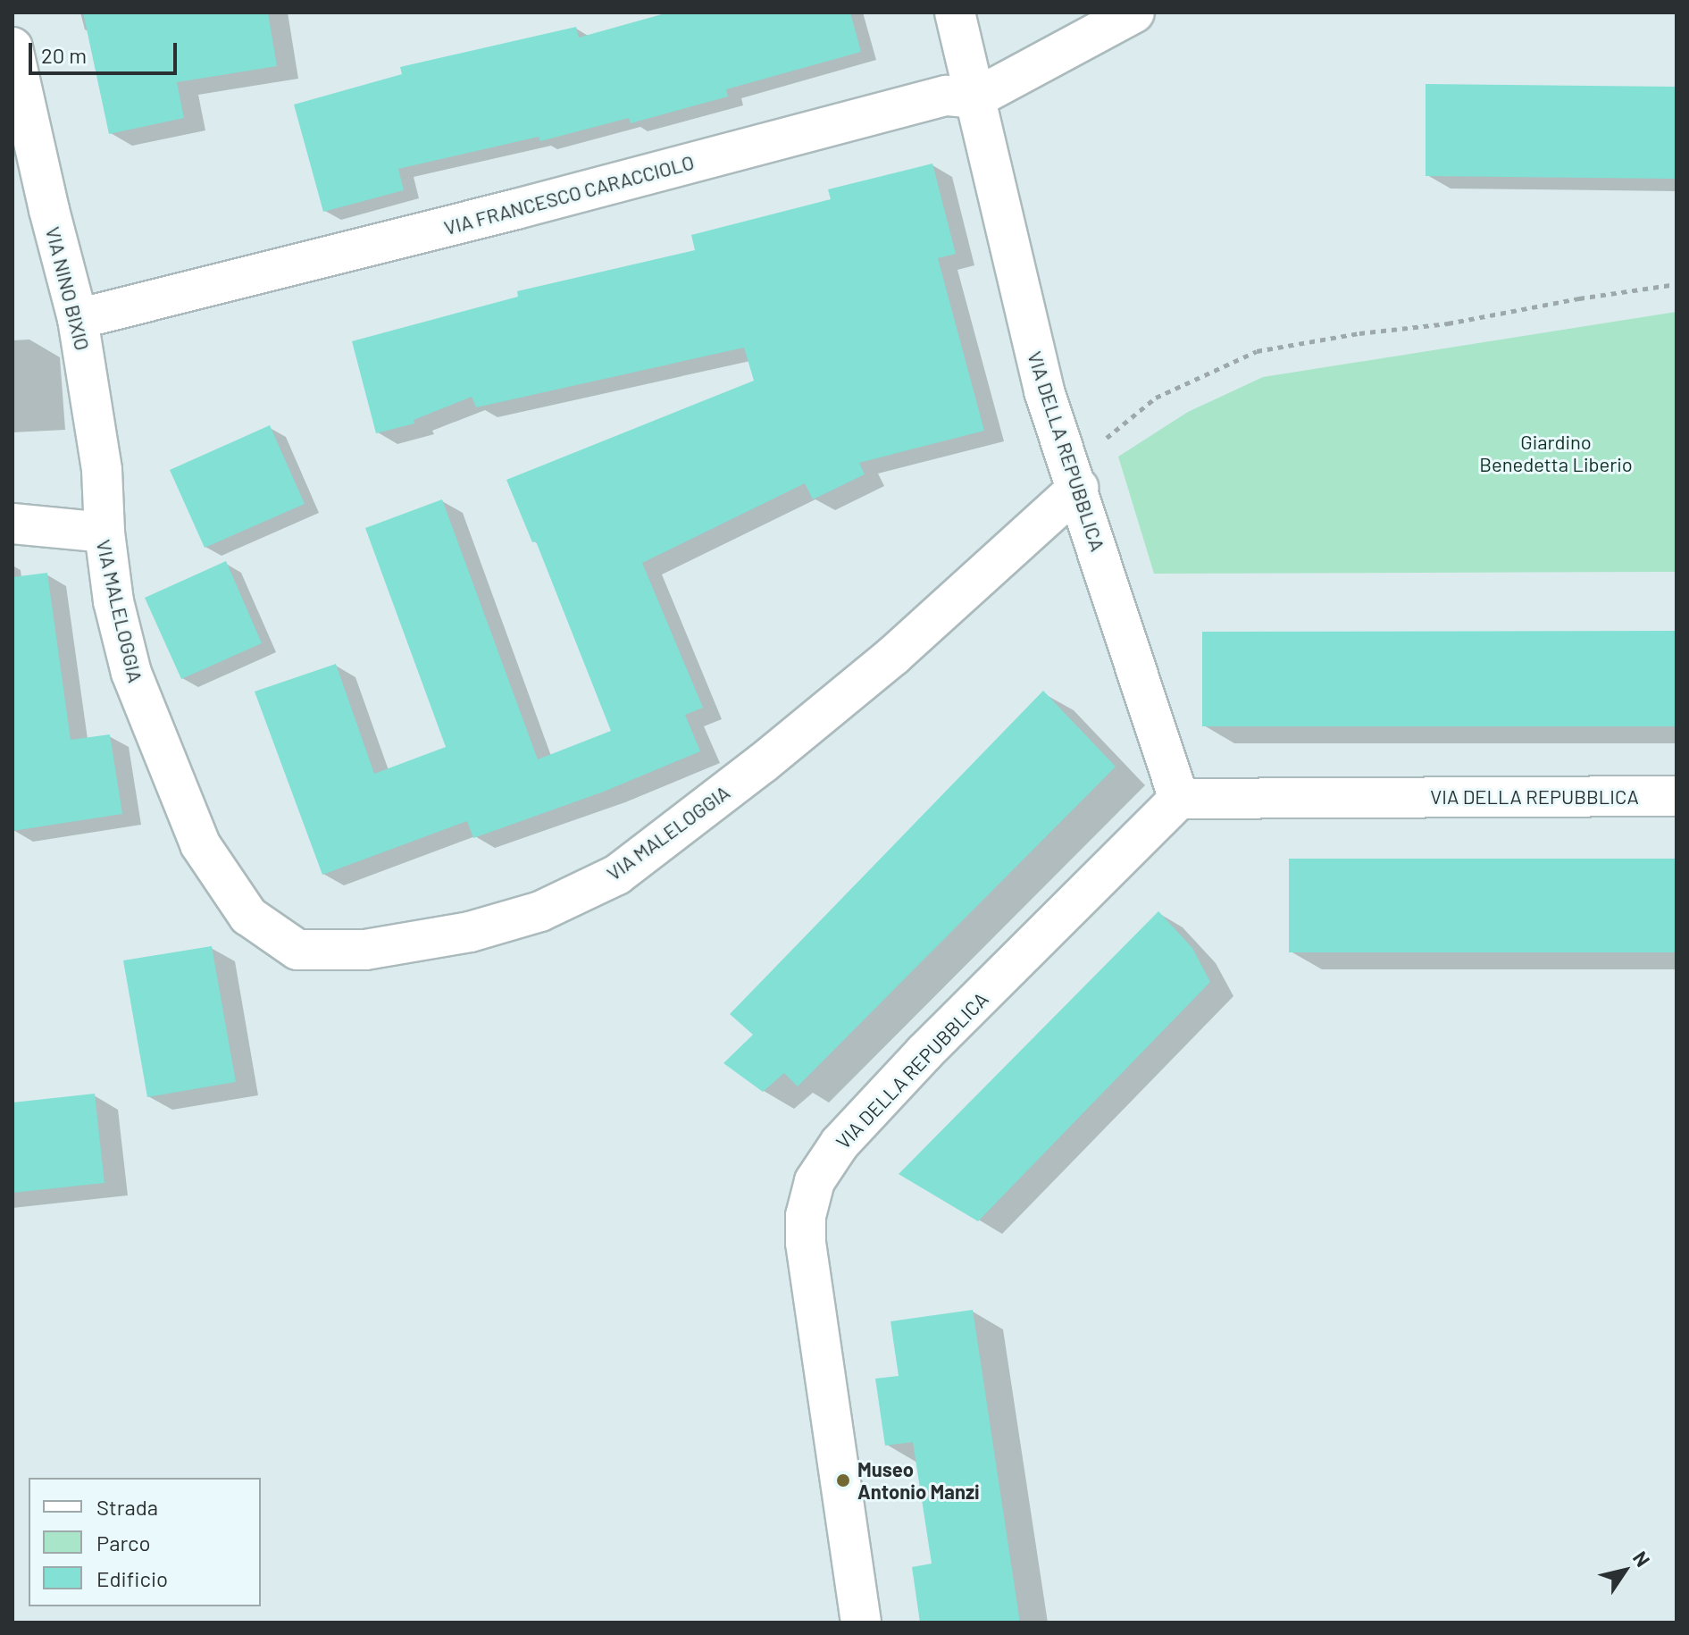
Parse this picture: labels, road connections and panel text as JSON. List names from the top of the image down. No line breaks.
{"streets":{"street":["VIA FRANCESCO CARACCIOLO","VIA NINO BIXIO","VIA DELLA REPUBBLICA","VIA MALELOGGIA"]},"crossings":[["VIA FRANCESCO CARACCIOLO","VIA NINO BIXIO"],["VIA FRANCESCO CARACCIOLO","VIA DELLA REPUBBLICA"],["VIA NINO BIXIO","VIA MALELOGGIA"],["VIA DELLA REPUBBLICA","VIA MALELOGGIA"]],"parks":["Giardino Benedetta Liberio"],"places":["Museo Antonio Manzi"],"legend":["Strada","Parco","Edificio"],"scale_bar":"20 m","north":"top right"}
